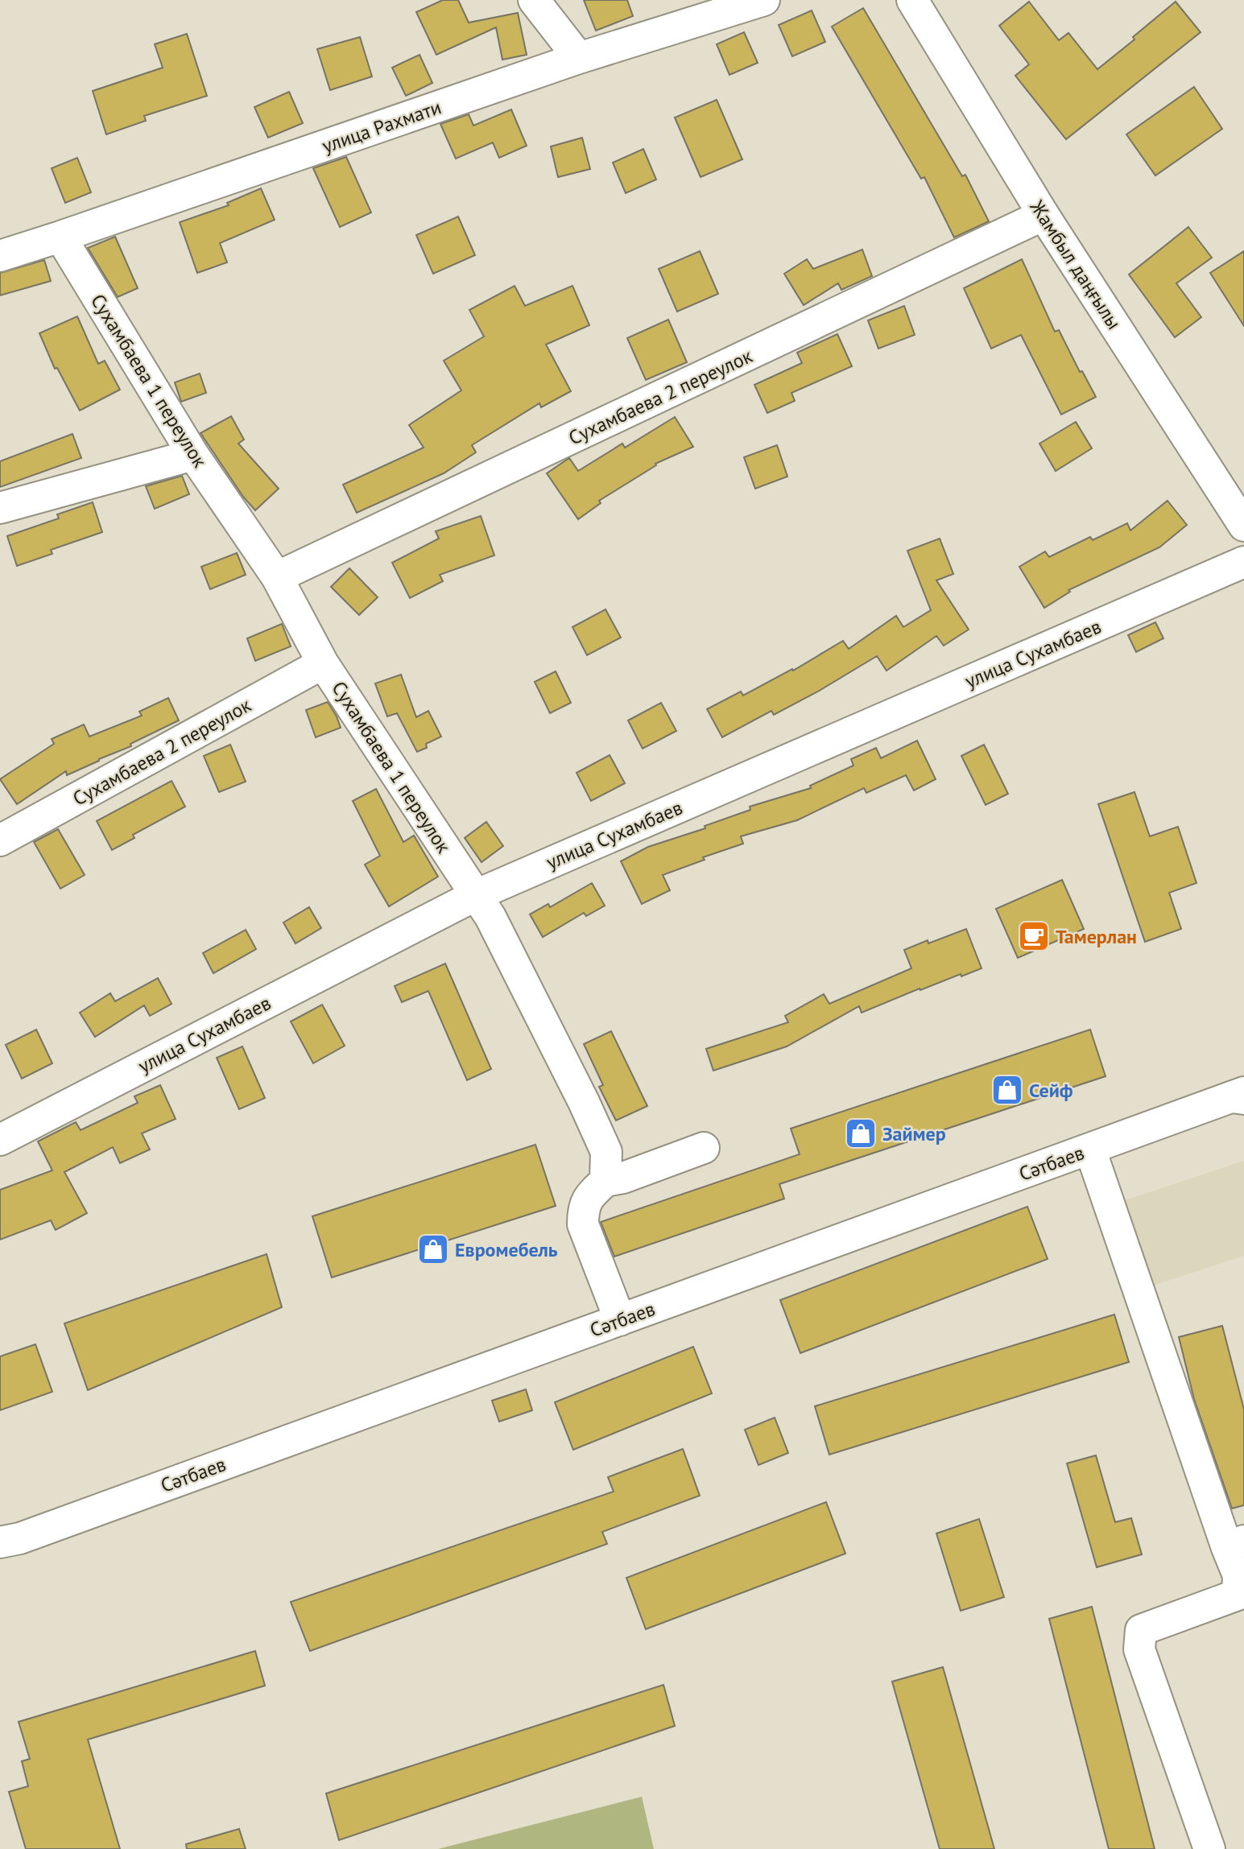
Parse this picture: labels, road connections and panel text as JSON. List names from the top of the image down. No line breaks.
{"streets":{"street":["улица Рахмати","Жамбыл даңғылы","Сухамбаева 1 переулок","Сухамбаева 2 переулок","улица Сухамбаев","Сәтбаев"]},"crossings":[["улица Рахмати","Сухамбаева 1 переулок"],["Жамбыл даңғылы","Сухамбаева 2 переулок"],["Сухамбаева 1 переулок","Сухамбаева 2 переулок"],["Сухамбаева 1 переулок","улица Сухамбаев"]],"places":{"cafe":["Тамерлан"],"shop":["Сейф","Займер","Евромебель"]}}
